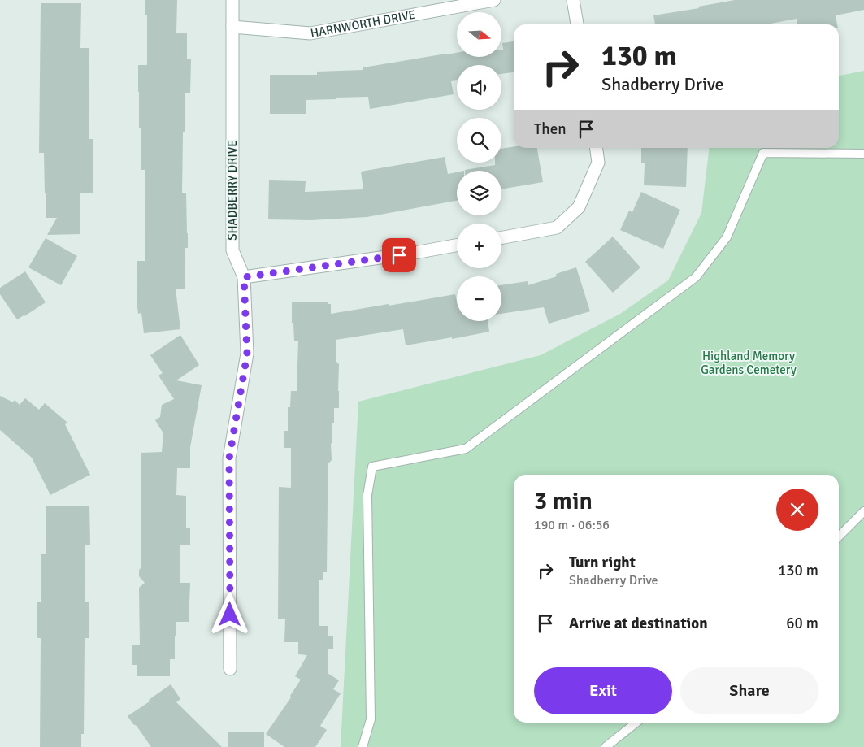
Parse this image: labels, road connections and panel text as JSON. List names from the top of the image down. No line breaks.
{"streets":{"street":["HARNWORTH DRIVE","SHADBERRY DRIVE"]},"crossings":[["HARNWORTH DRIVE","SHADBERRY DRIVE"]],"parks":["Highland Memory Gardens Cemetery"],"north":"right","page":{"map_buttons":["+","−"],"turn":["130 m","Shadberry Drive"],"then":"Then","heading":["3 min","190 m · 06:56"],"list":[{"name":"Turn right","note":"Shadberry Drive","value":"130 m"},{"name":"Arrive at destination","value":"60 m"}],"buttons":["Exit","Share"]}}
